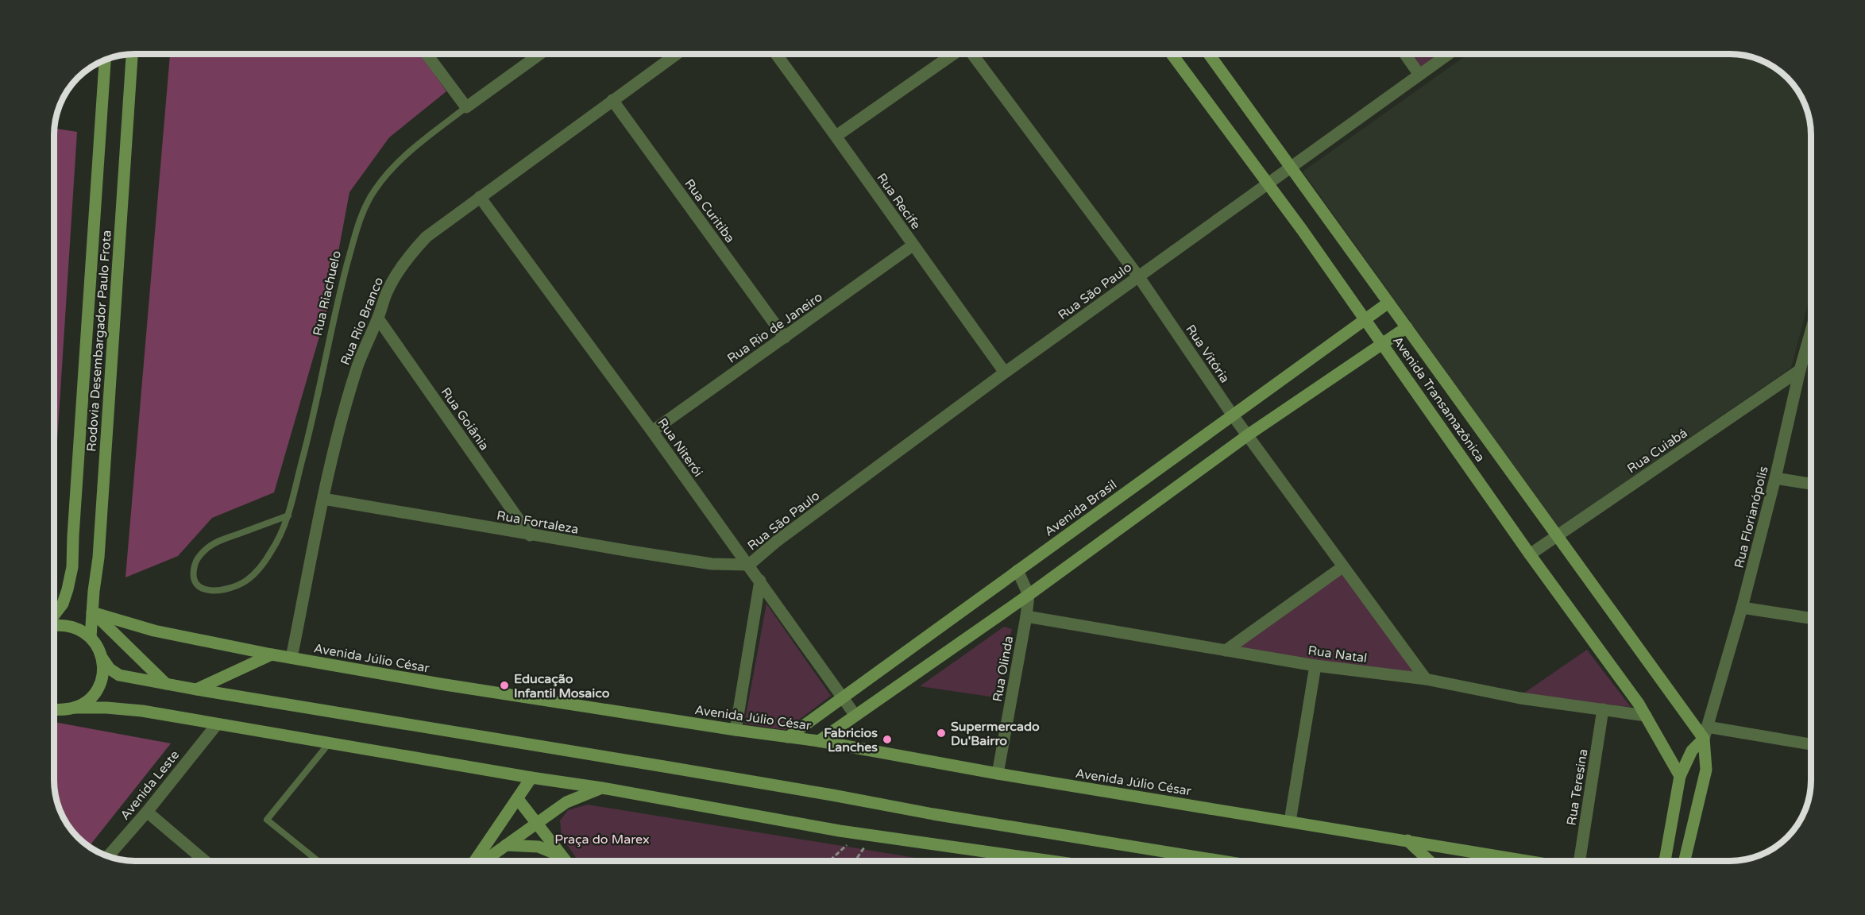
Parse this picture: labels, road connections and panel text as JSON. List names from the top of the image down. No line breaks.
{"streets":{"street":["Rua Recife","Rua Curitiba","Rua São Paulo","Rua Riachuelo","Rua Rio Branco","Rua Rio de Janeiro","Rodovia Desembargador Paulo Frota","Rua Vitória","Avenida Transamazônica","Rua Goiânia","Rua Niterói","Rua Cuiabá","Avenida Brasil","Rua Florianópolis","Rua Fortaleza","Rua Natal","Avenida Júlio César","Rua Olinda","Avenida Leste","Rua Teresina"]},"crossings":[["Rua Recife","Rua São Paulo"],["Rua Recife","Rua Rio de Janeiro"],["Rua Curitiba","Rua Rio Branco"],["Rua Curitiba","Rua Rio de Janeiro"],["Rua São Paulo","Rua Vitória"],["Rua São Paulo","Avenida Transamazônica"],["Rua São Paulo","Rua Niterói"],["Rua São Paulo","Rua Fortaleza"],["Rua Rio Branco","Rua Goiânia"],["Rua Rio Branco","Rua Niterói"],["Rua Rio Branco","Rua Fortaleza"],["Rua Rio Branco","Avenida Júlio César"],["Rua Rio de Janeiro","Rua Niterói"],["Rodovia Desembargador Paulo Frota","Avenida Júlio César"],["Rua Vitória","Avenida Brasil"],["Rua Vitória","Rua Natal"],["Avenida Transamazônica","Rua Cuiabá"],["Avenida Transamazônica","Avenida Brasil"],["Avenida Transamazônica","Rua Florianópolis"],["Avenida Transamazônica","Rua Natal"],["Rua Goiânia","Rua Fortaleza"],["Rua Niterói","Avenida Brasil"],["Rua Niterói","Rua Fortaleza"],["Rua Cuiabá","Rua Florianópolis"],["Avenida Brasil","Avenida Júlio César"],["Rua Natal","Rua Olinda"],["Rua Natal","Rua Teresina"],["Avenida Júlio César","Rua Olinda"]],"parks":["Praça do Marex"],"places":["Educação Infantil Mosaico","Supermercado Du'Bairro","Fabricios Lanches"]}
